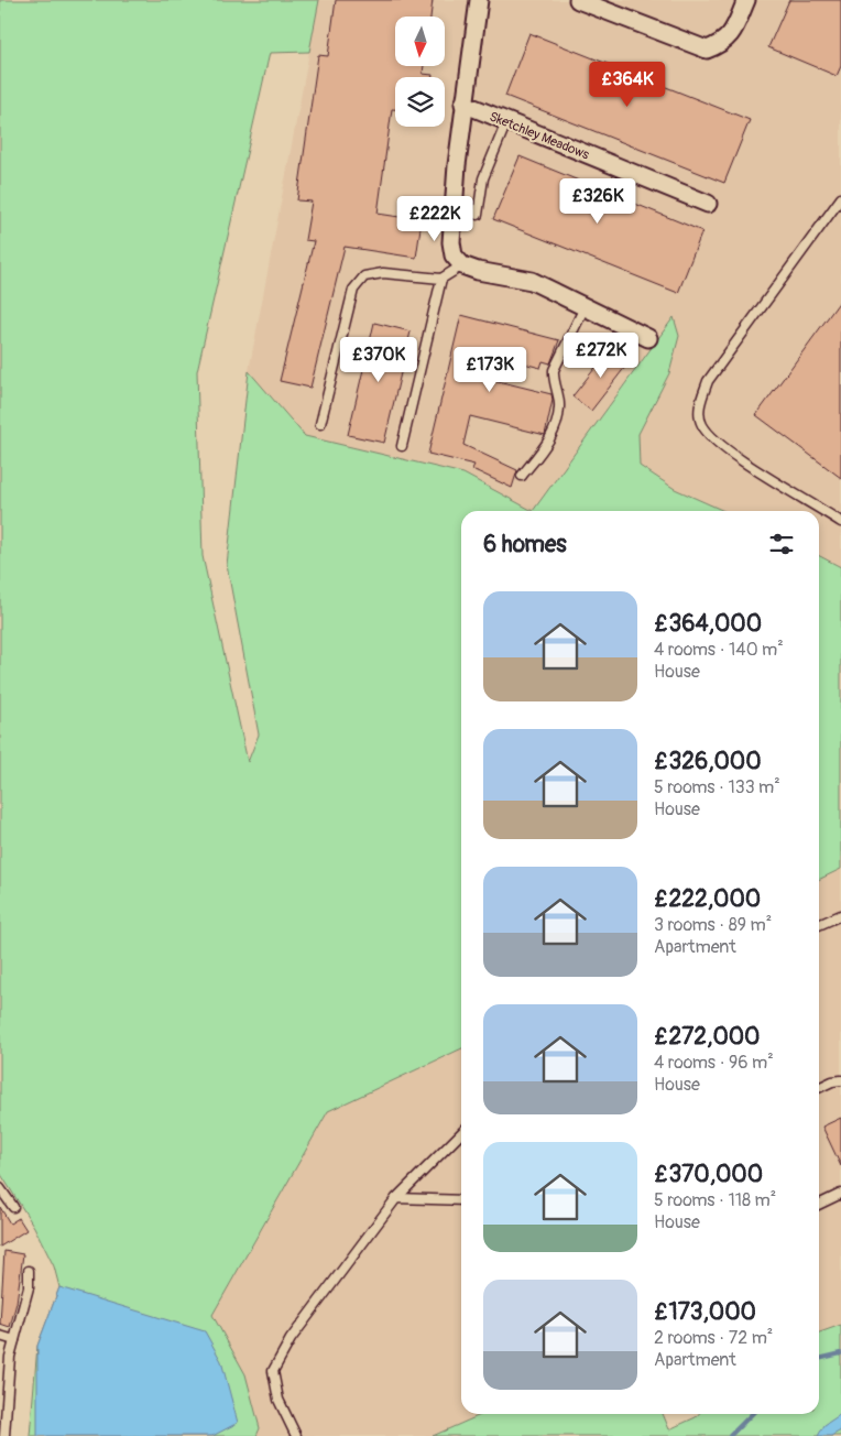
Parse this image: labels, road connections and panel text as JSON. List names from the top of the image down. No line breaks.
{"streets":{"street":["Sketchley Meadows"]},"north":"bottom","page":{"price":["£364K","£326K","£222K","£272K","£370K","£173K"],"heading":"6 homes","list":[{"name":"£364,000","note":"4 rooms · 140 m² · House"},{"name":"£326,000","note":"5 rooms · 133 m² · House"},{"name":"£222,000","note":"3 rooms · 89 m² · Apartment"},{"name":"£272,000","note":"4 rooms · 96 m² · House"},{"name":"£370,000","note":"5 rooms · 118 m² · House"},{"name":"£173,000","note":"2 rooms · 72 m² · Apartment"}]}}
